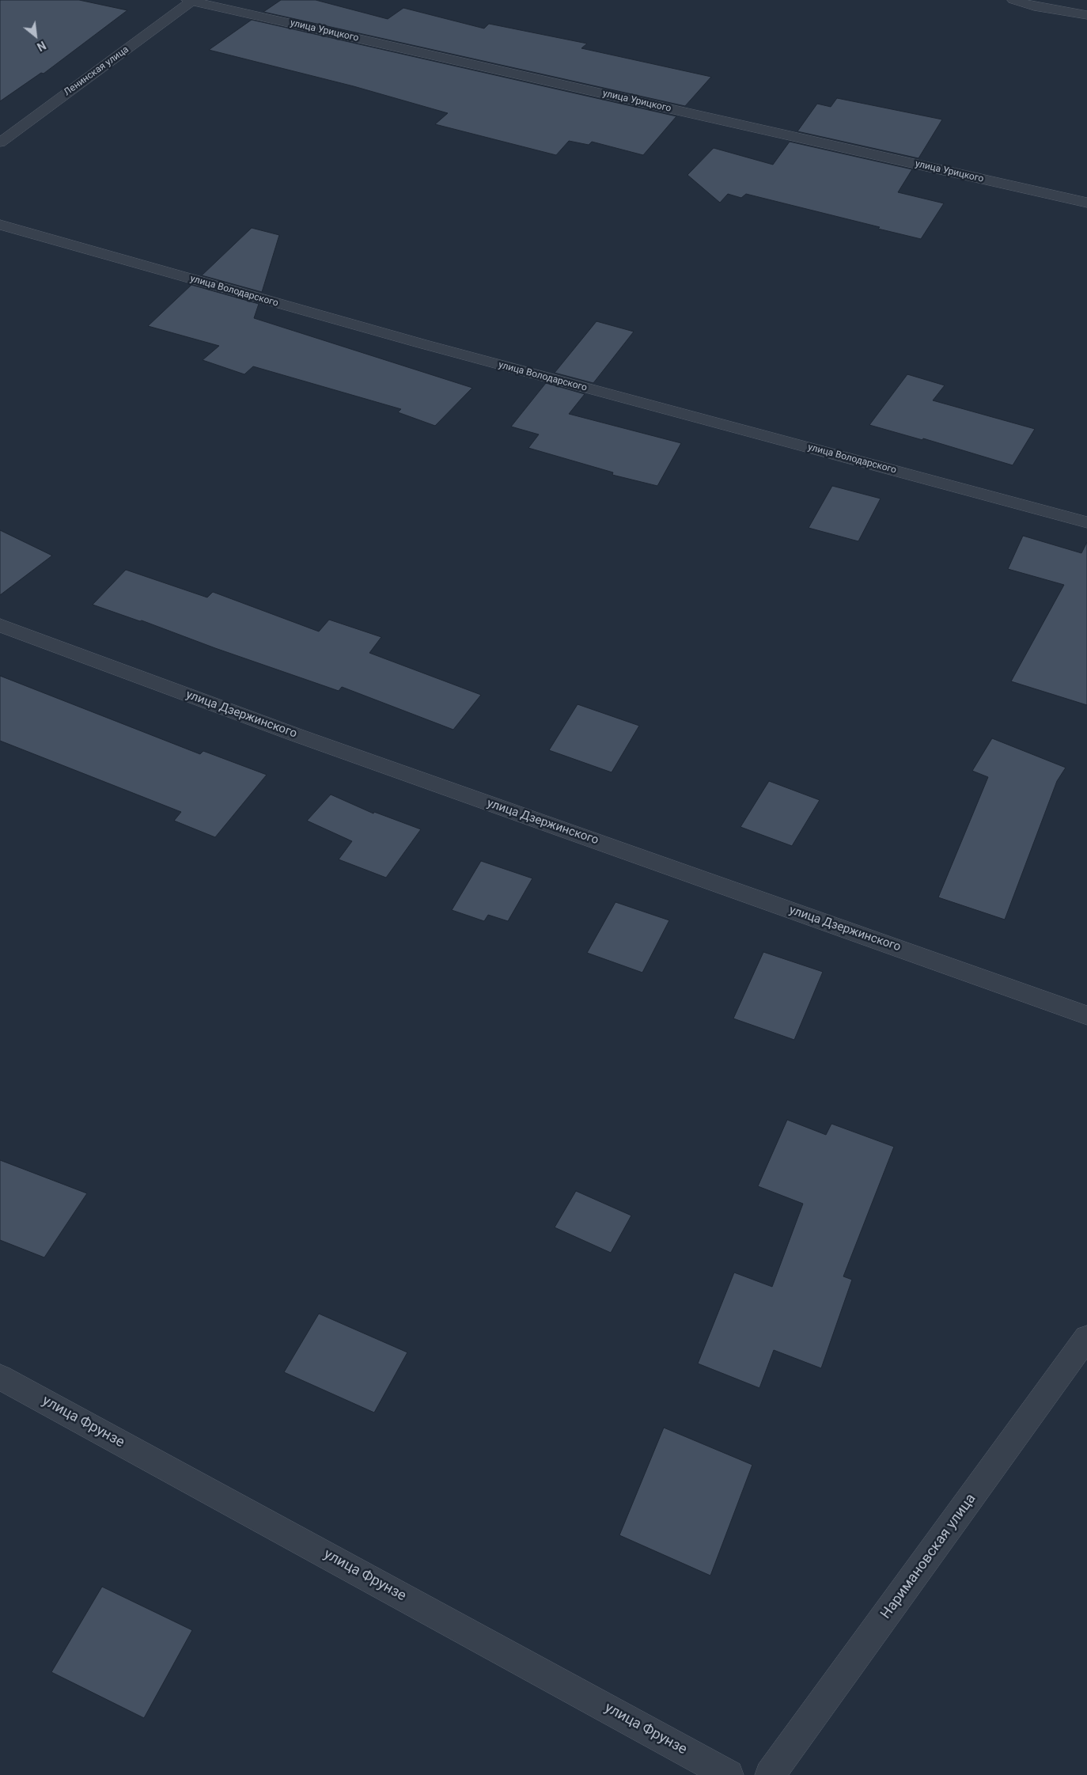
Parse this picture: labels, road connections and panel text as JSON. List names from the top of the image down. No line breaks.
{"streets":{"street":["улица Урицкого","Ленинская улица","улица Володарского","улица Дзержинского","улица Фрунзе","Наримановская улица"]},"crossings":[["улица Урицкого","Ленинская улица"]],"north":"bottom right"}
